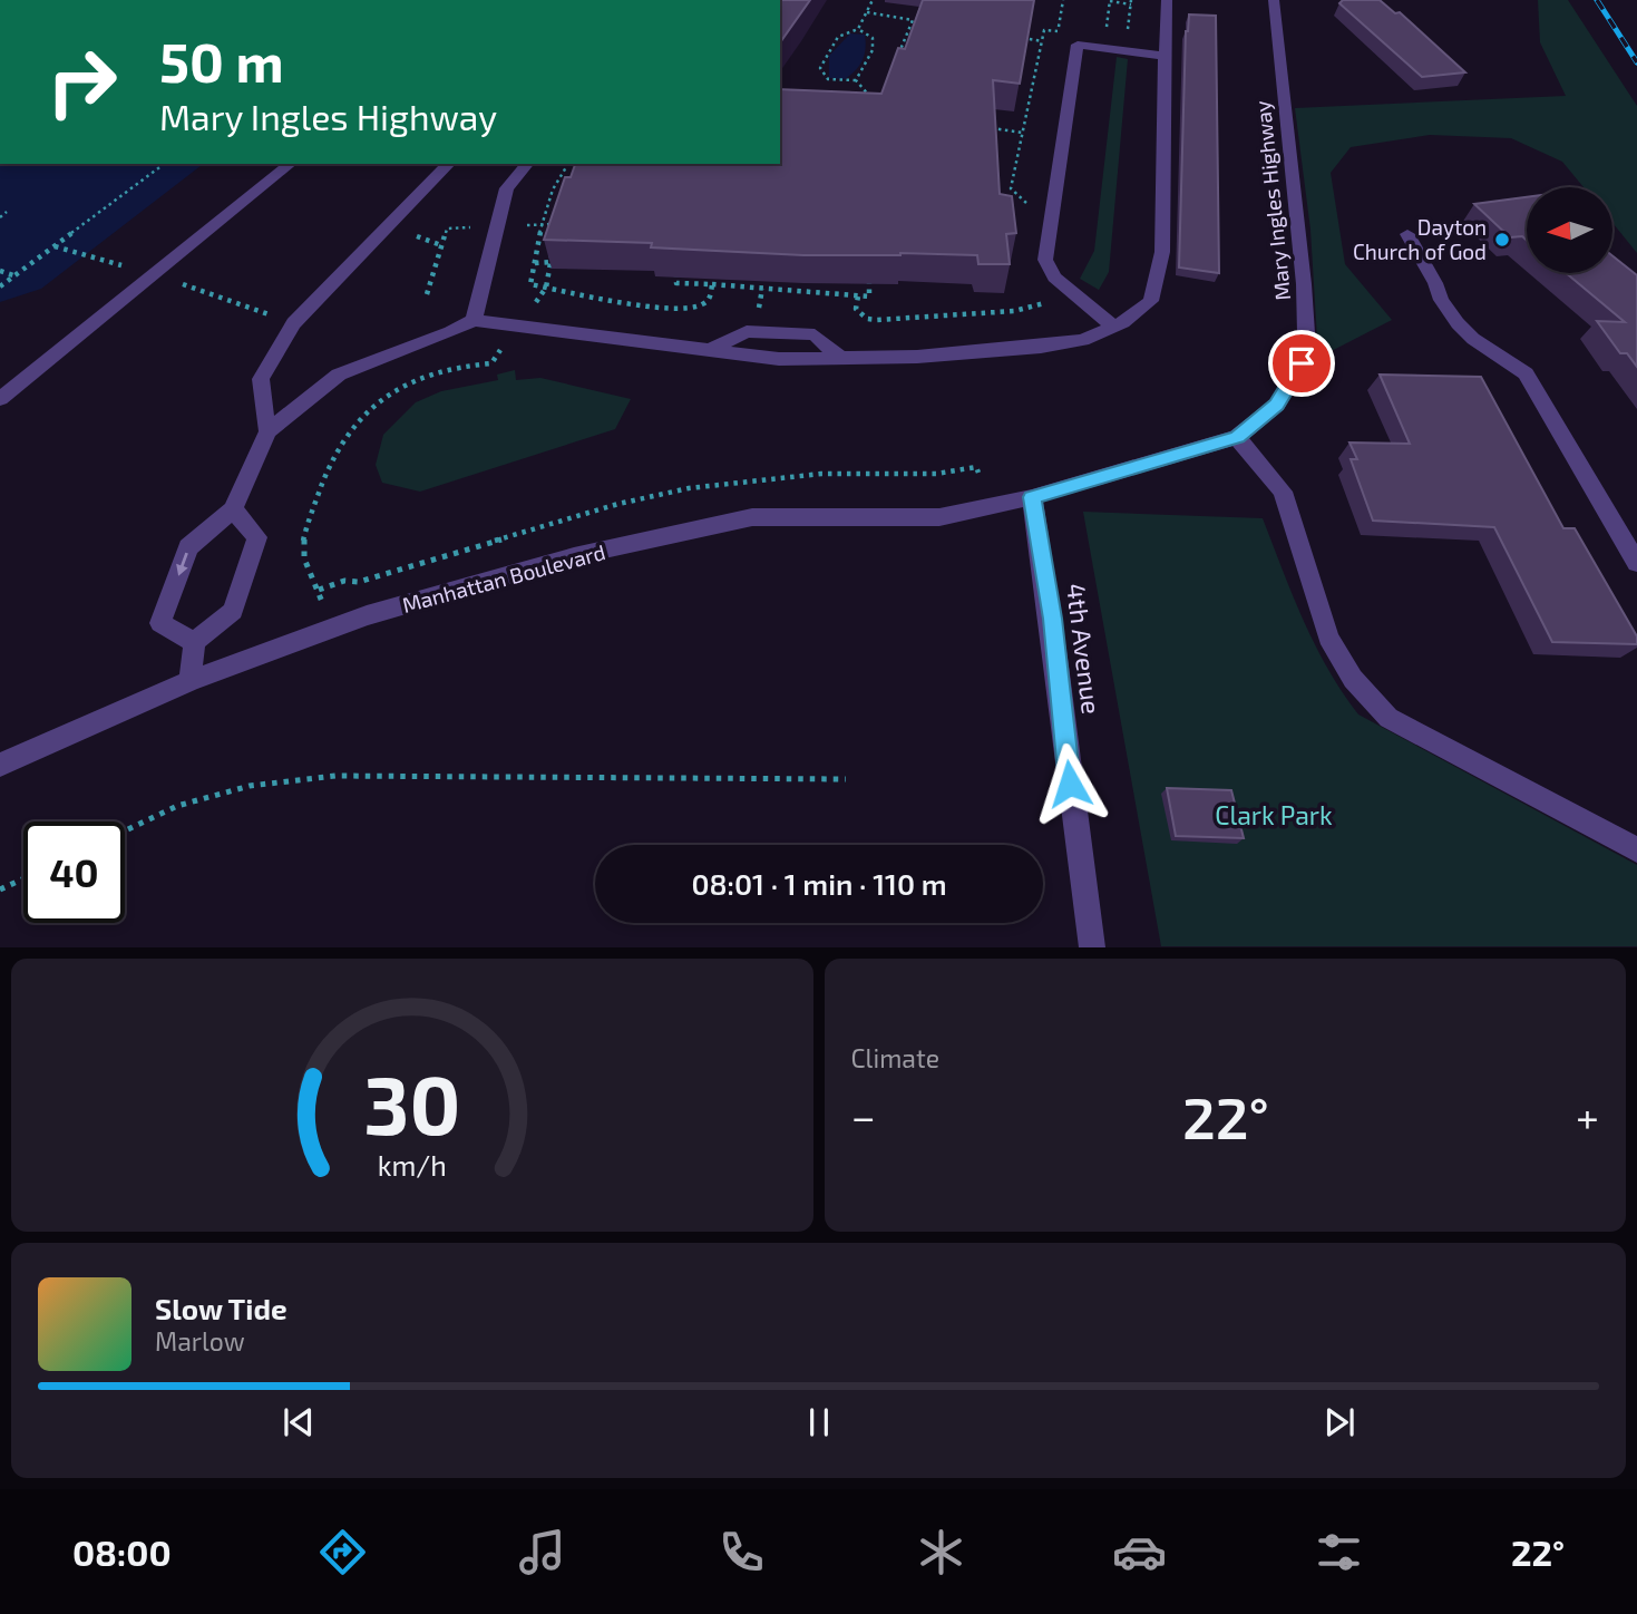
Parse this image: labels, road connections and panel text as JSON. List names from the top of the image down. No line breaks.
{"streets":{"street":["Mary Ingles Highway","Manhattan Boulevard","4th Avenue"]},"crossings":[["Mary Ingles Highway","Manhattan Boulevard"],["Mary Ingles Highway","4th Avenue"],["Manhattan Boulevard","4th Avenue"]],"parks":["Clark Park"],"places":["Dayton Church of God"],"north":"left","page":{"turn":["50 m","Mary Ingles Highway"],"limit":"40","trip":"08:01 · 1 min · 110 m","tile":"Climate","heat":["−","22°","+"],"song":["Slow Tide","Marlow"],"tabs":["08:00","22°"],"gauge":["30","km/h"]}}
